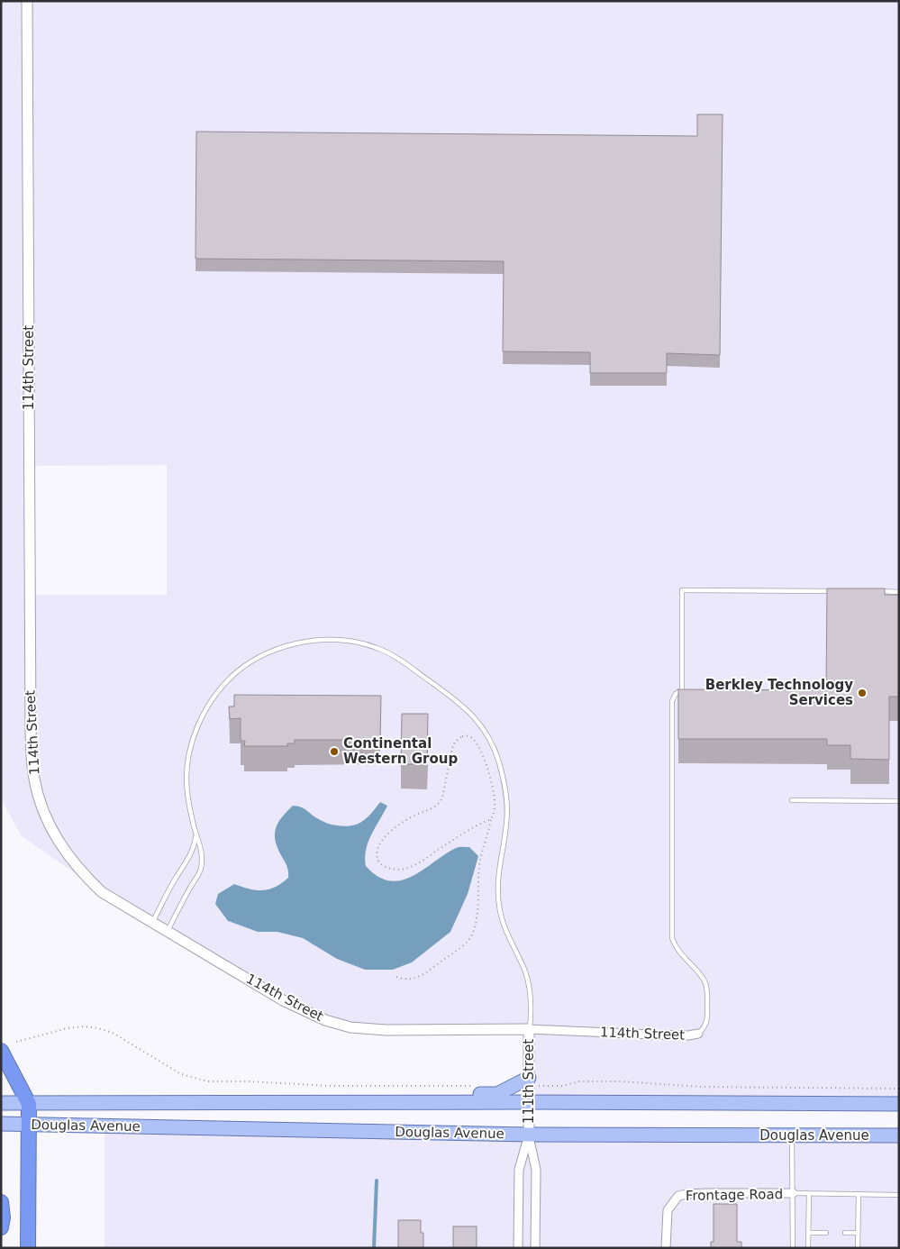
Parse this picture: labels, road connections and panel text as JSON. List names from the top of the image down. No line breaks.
{"streets":{"main road":["Douglas Avenue"],"street":["114th Street","111th Street","Frontage Road"]},"crossings":[["114th Street","111th Street"],["111th Street","Douglas Avenue"]],"places":["Berkley Technology Services","Continental Western Group"]}
